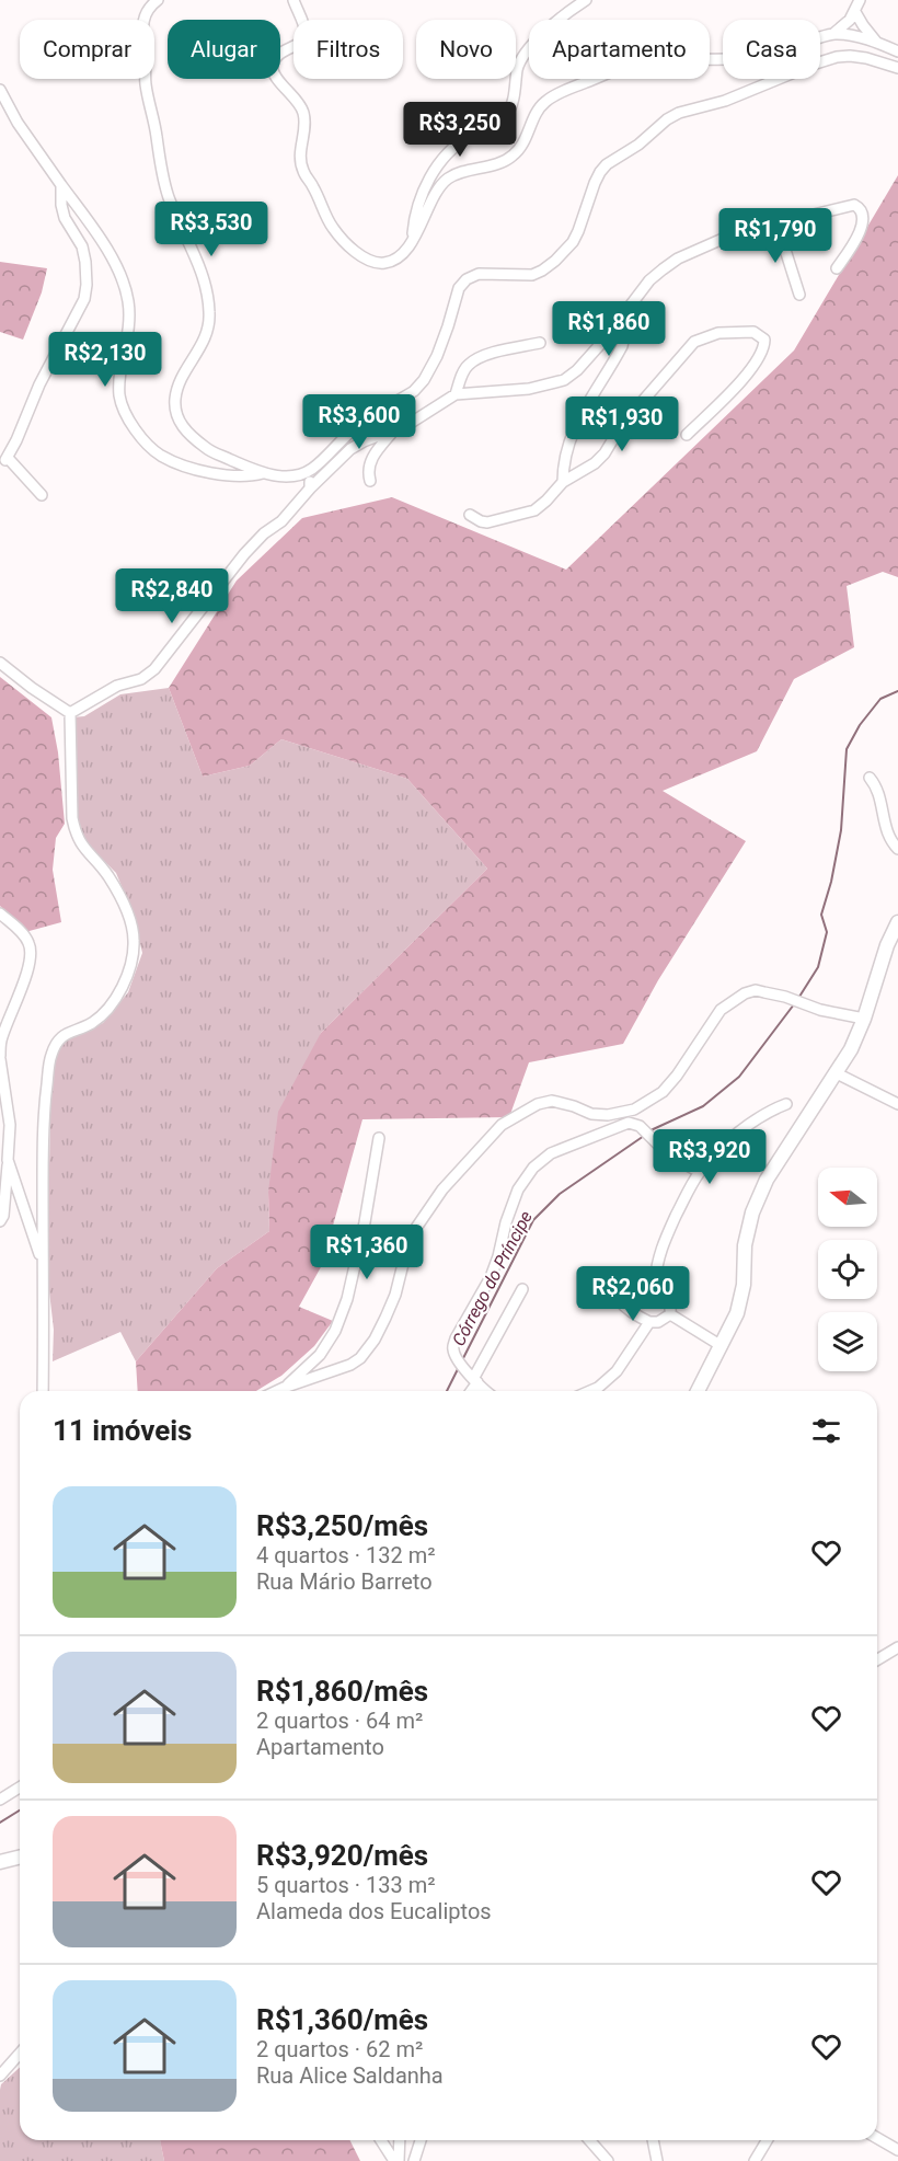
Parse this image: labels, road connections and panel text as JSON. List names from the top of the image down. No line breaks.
{"water":["Córrego do Príncipe"],"north":"left","page":{"chip":["Comprar","Alugar","Filtros","Novo","Apartamento","Casa"],"price":["R$3,250","R$3,530","R$1,790","R$1,860","R$2,130","R$3,600","R$1,930","R$2,840","R$3,920","R$1,360","R$2,060"],"heading":"11 imóveis","list":[{"name":"R$3,250/mês","note":"4 quartos · 132 m² · Rua Mário Barreto"},{"name":"R$1,860/mês","note":"2 quartos · 64 m² · Apartamento"},{"name":"R$3,920/mês","note":"5 quartos · 133 m² · Alameda dos Eucaliptos"},{"name":"R$1,360/mês","note":"2 quartos · 62 m² · Rua Alice Saldanha"}]}}
